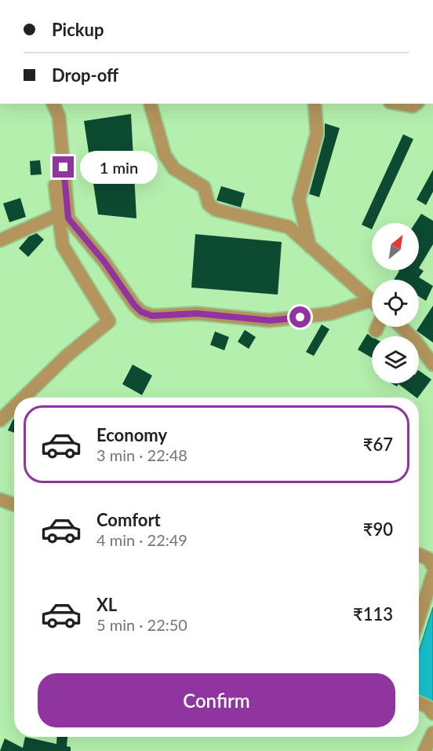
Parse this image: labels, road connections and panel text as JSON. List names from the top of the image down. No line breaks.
{"north":"top right","page":{"banner":["Pickup","Drop-off"],"bubble":"1 min","list":[{"name":"Economy","note":"3 min · 22:48","value":"₹67"},{"name":"Comfort","note":"4 min · 22:49","value":"₹90"},{"name":"XL","note":"5 min · 22:50","value":"₹113"}],"buttons":"Confirm"}}
